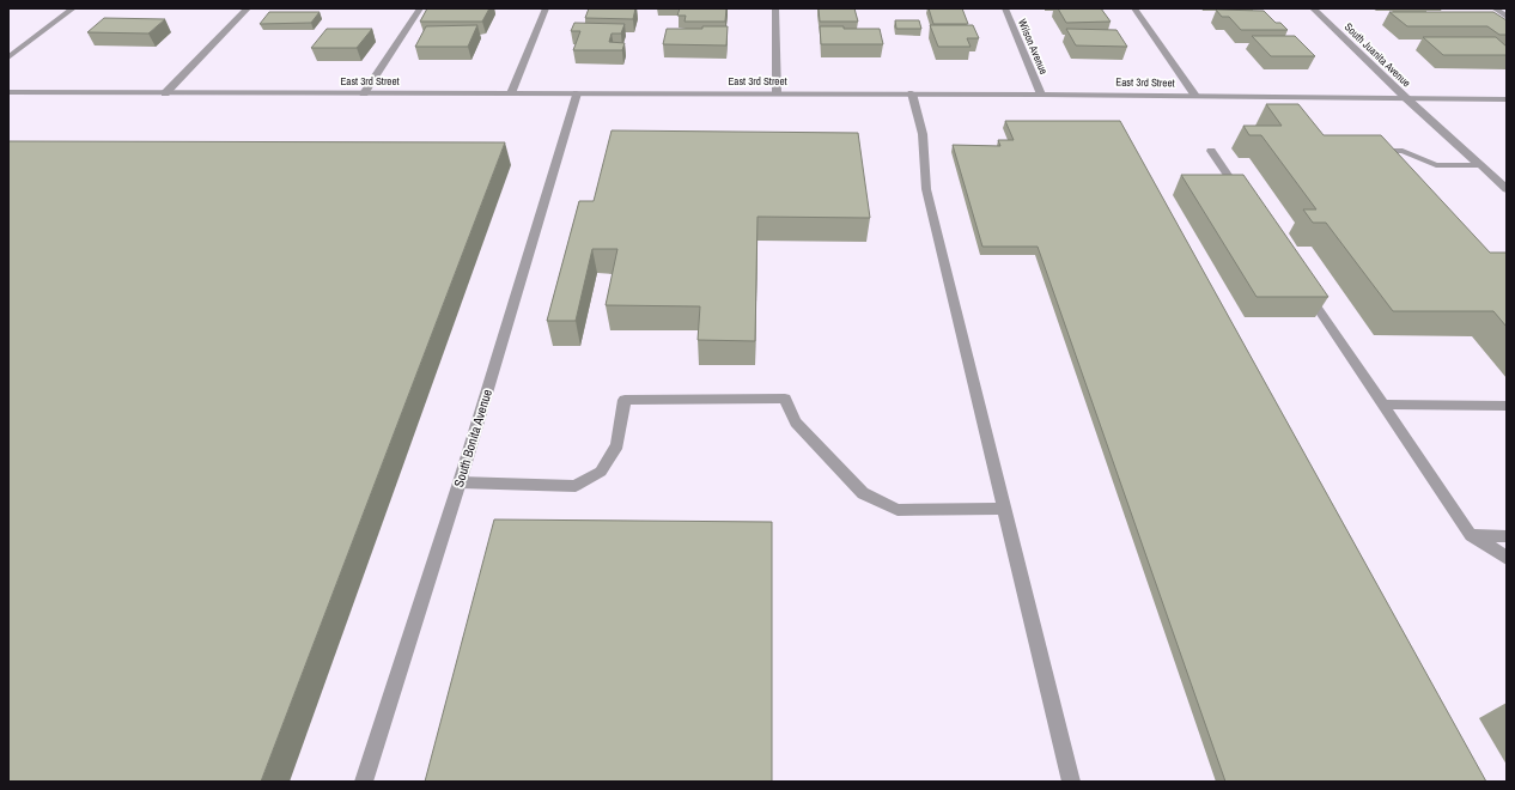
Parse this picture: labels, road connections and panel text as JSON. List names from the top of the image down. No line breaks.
{"streets":{"street":["Wilson Avenue","South Juanita Avenue","East 3rd Street","South Bonita Avenue"]},"crossings":[["Wilson Avenue","East 3rd Street"],["South Juanita Avenue","East 3rd Street"],["East 3rd Street","South Bonita Avenue"]]}
